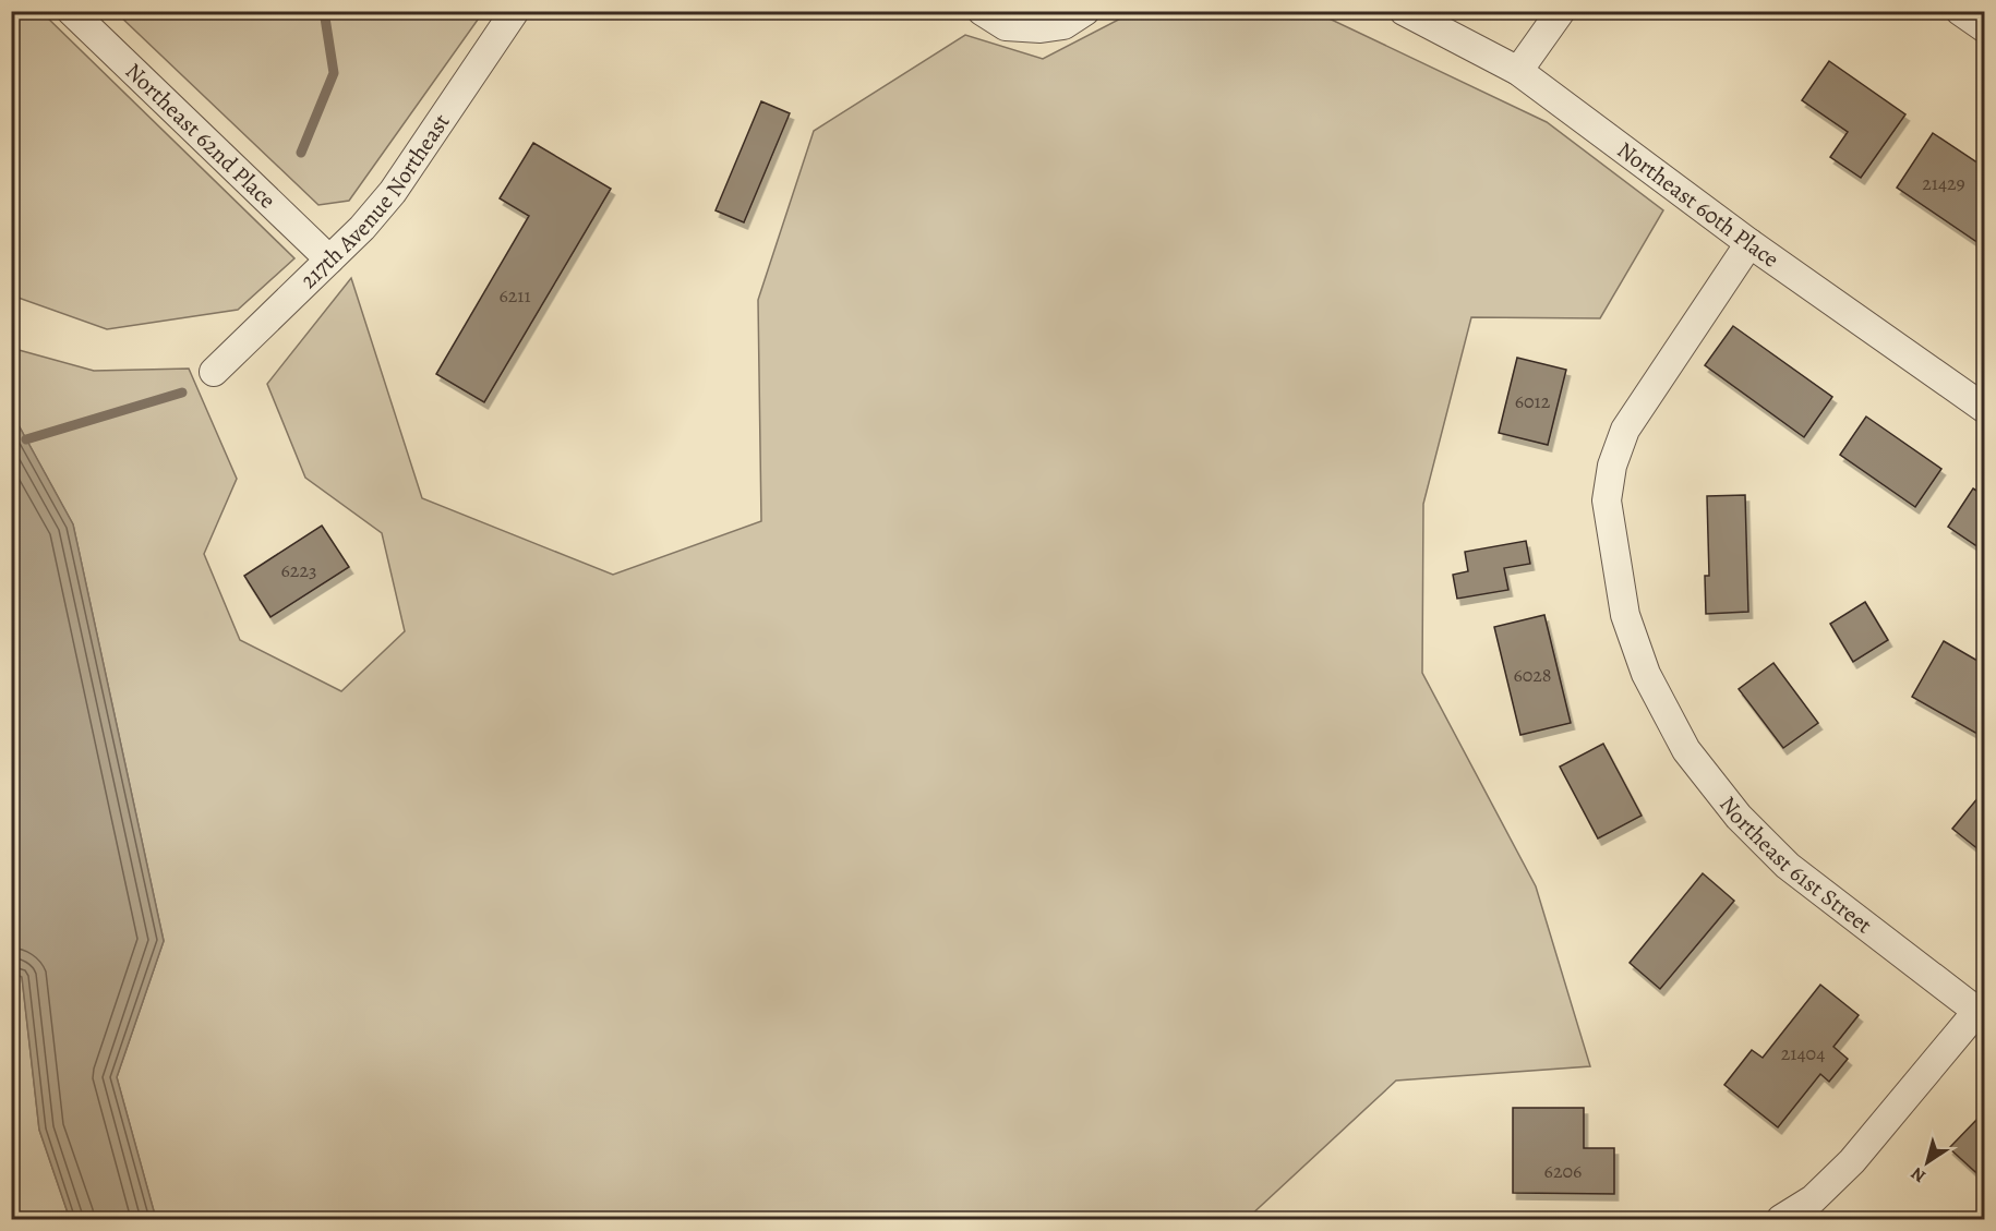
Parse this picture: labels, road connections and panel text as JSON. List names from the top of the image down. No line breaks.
{"streets":{"street":["Northeast 62nd Place","217th Avenue Northeast","Northeast 60th Place","Northeast 61st Street"]},"crossings":[["Northeast 62nd Place","217th Avenue Northeast"],["Northeast 60th Place","Northeast 61st Street"]],"house_numbers":["21429","6211","6012","6223","6028","21404","6206"],"north":"bottom left"}
